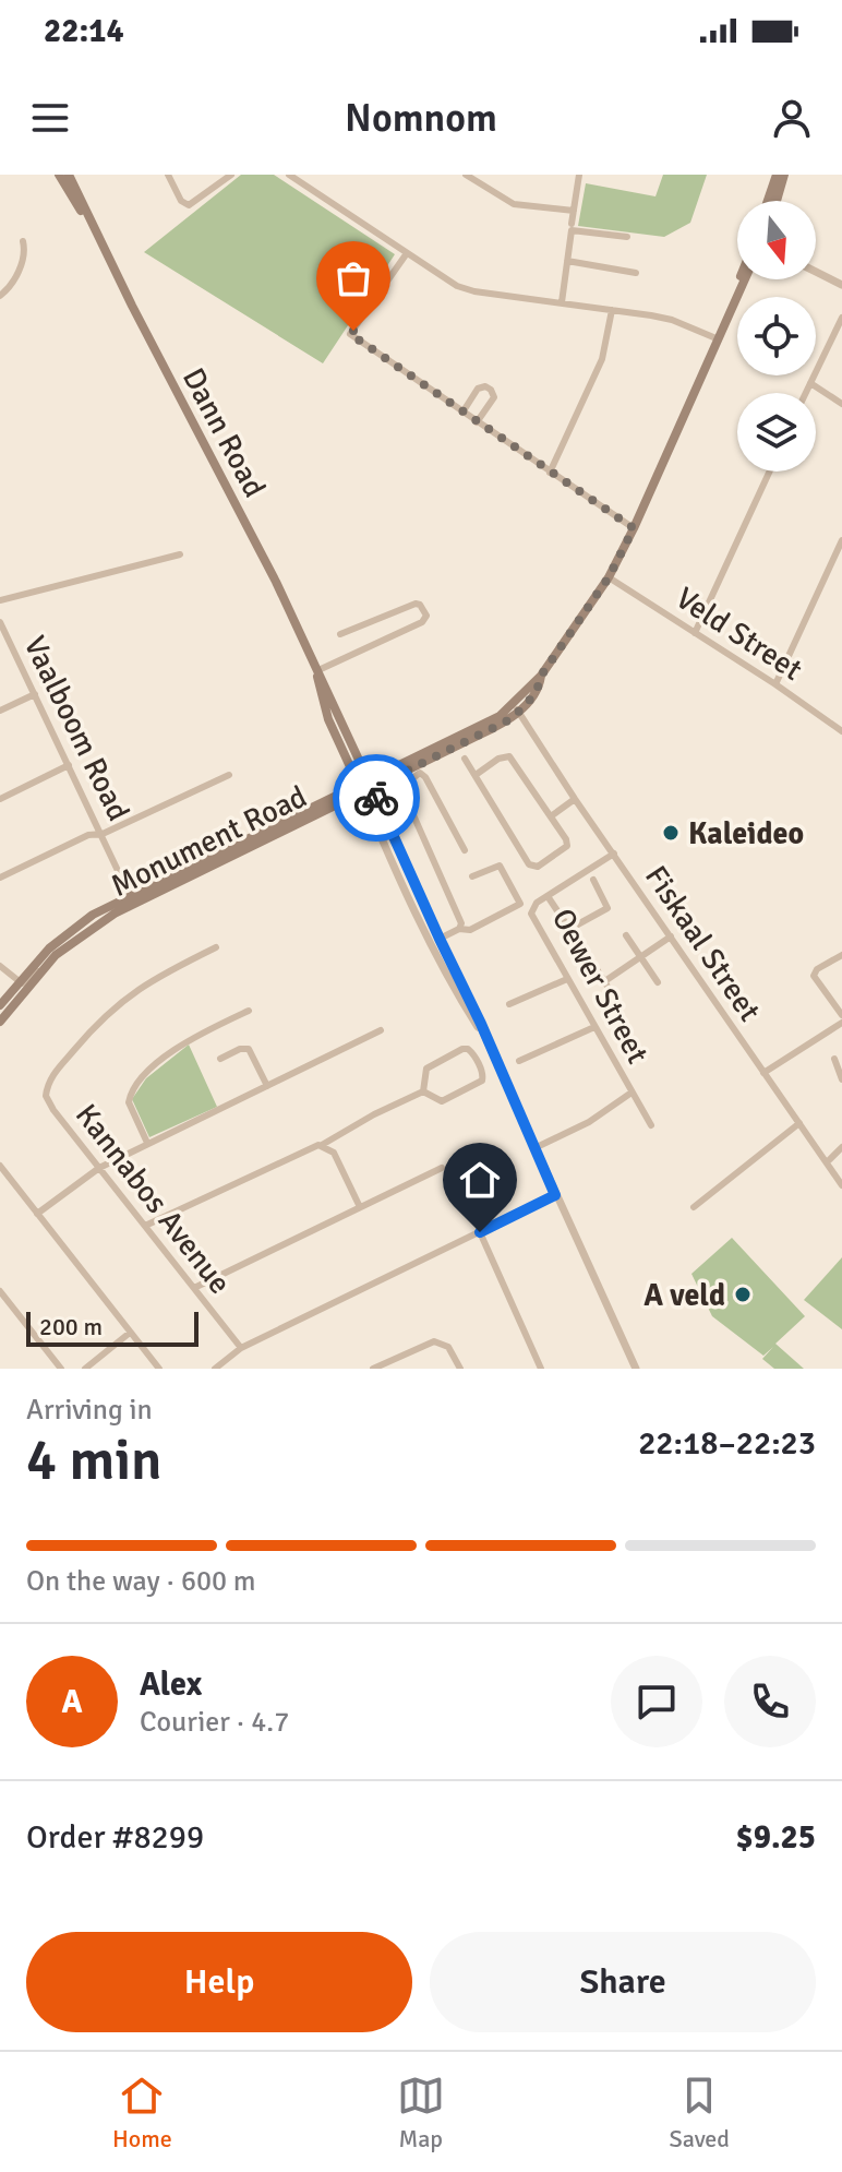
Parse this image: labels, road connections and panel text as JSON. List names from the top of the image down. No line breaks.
{"streets":{"main road":["Dann Road","Monument Road"],"street":["Veld Street","Vaalboom Road","Fiskaal Street","Oewer Street","Kannabos Avenue"]},"crossings":[["Dann Road","Monument Road"],["Vaalboom Road","Monument Road"],["Monument Road","Fiskaal Street"],["Fiskaal Street","Oewer Street"]],"places":["Kaleideo","A veld"],"scale_bar":"200 m","north":"bottom","page":{"status":"22:14","header":"Nomnom","scale":"200 m","heading":["4 min","Arriving in","22:18–22:23"],"panel":["Alex","Courier · 4.7","Order #8299","$9.25"],"bar":"On the way · 600 m","round":"A","buttons":["Help","Share"],"tabs":["Home","Map","Saved"]}}
